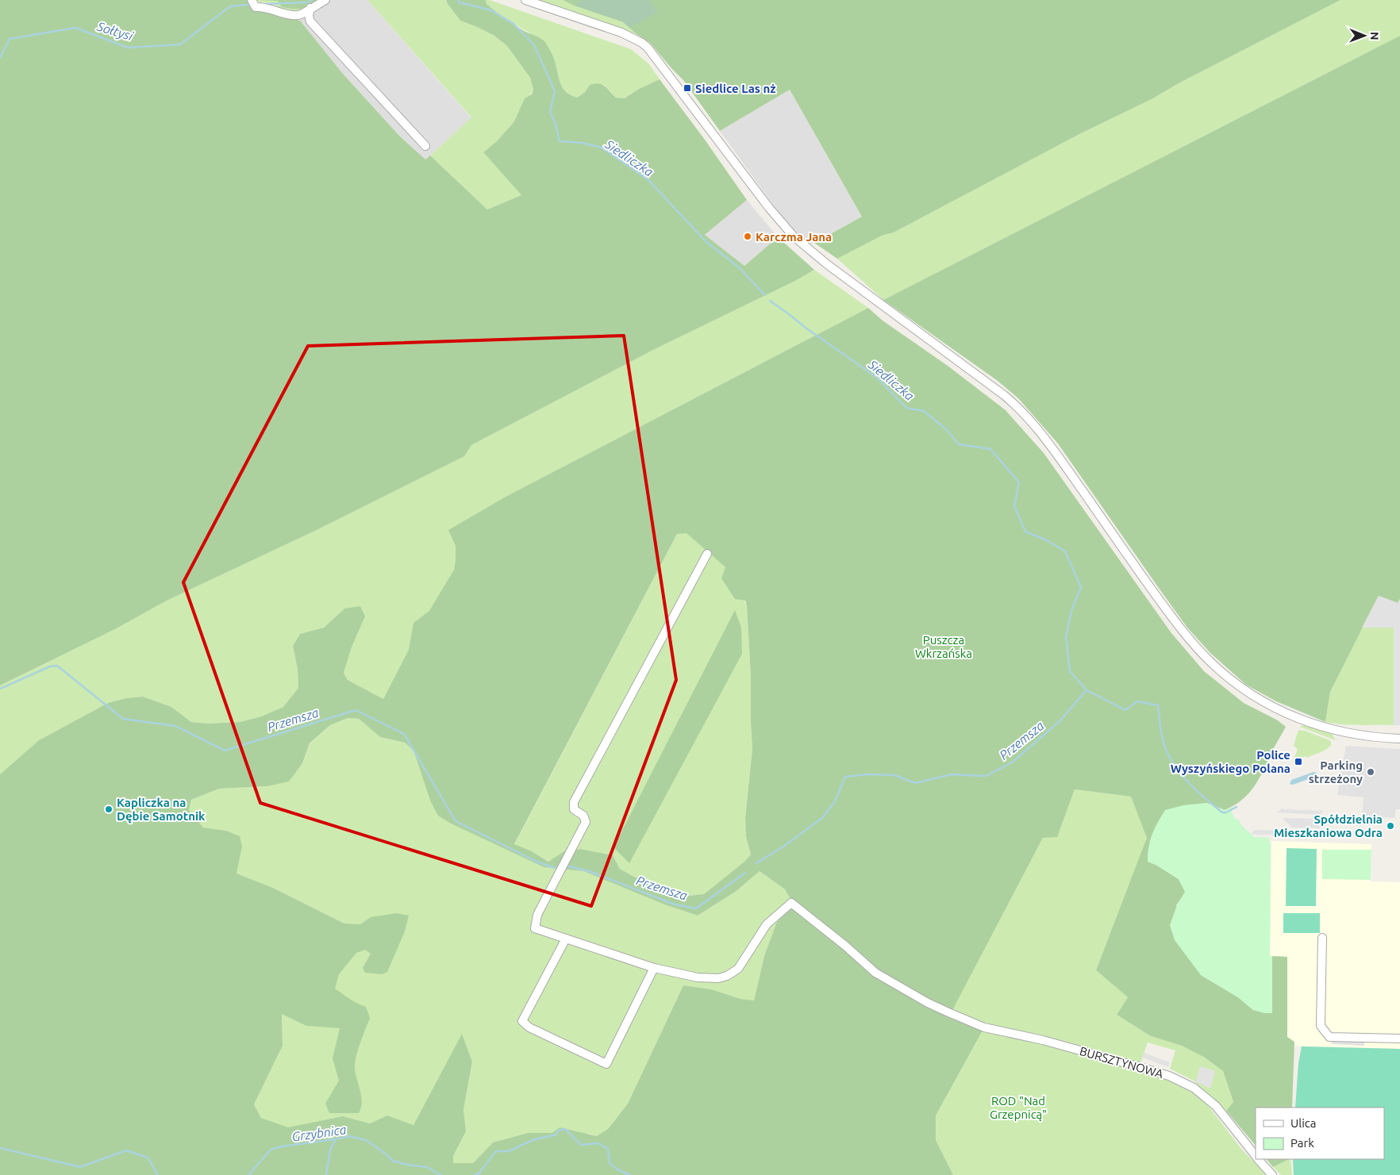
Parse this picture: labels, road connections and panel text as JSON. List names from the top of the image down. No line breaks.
{"streets":{"street":["BURSZTYNOWA"]},"water":["Sołtysi","Siedliczka","Przemsza","Grzybnica"],"parks":["Puszcza Wkrzańska","ROD \"Nad Grzepnicą\""],"places":{"transit":["Siedlice Las nż","Police Wyszyńskiego Polana"],"other":["Karczma Jana","Parking strzeżony","Kapliczka na Dębie Samotnik","Spółdzielnia Mieszkaniowa Odra"]},"legend":["Ulica","Park"],"north":"right"}
